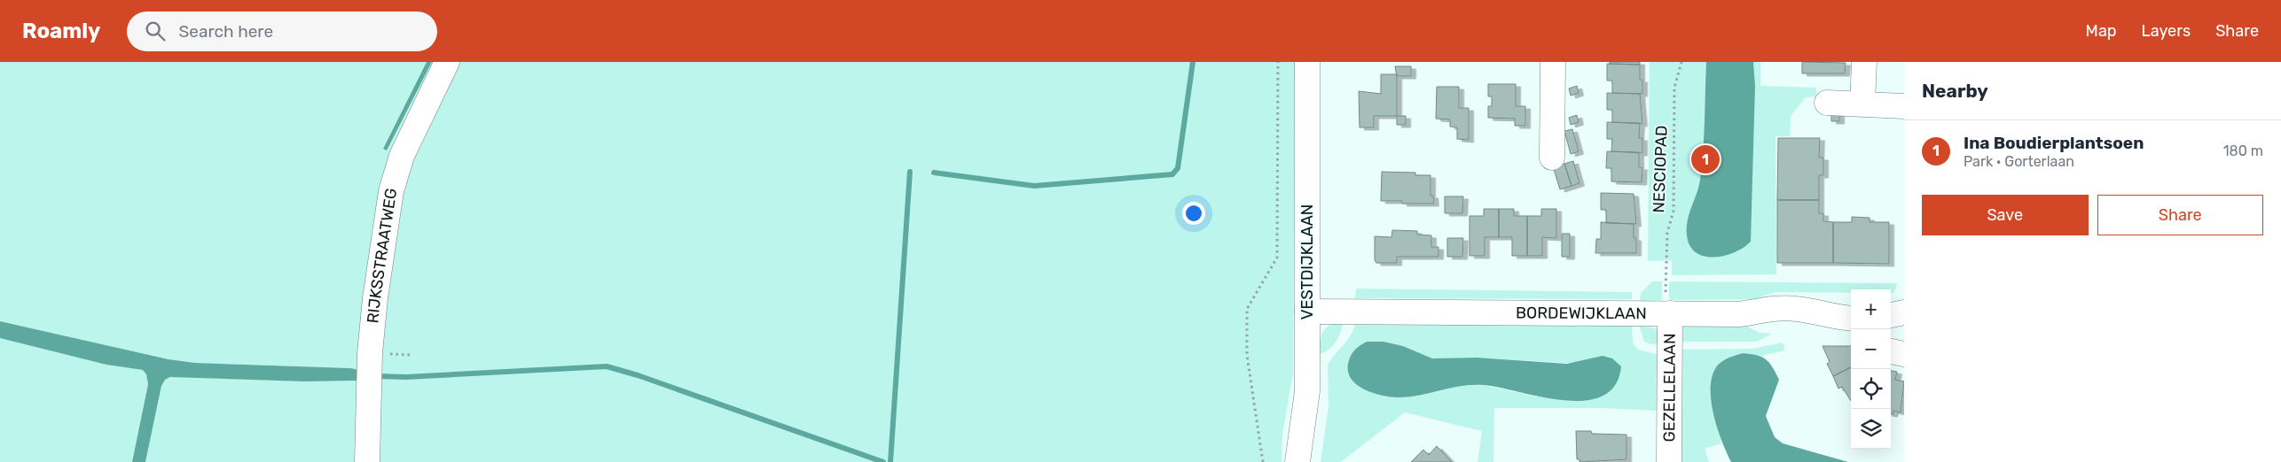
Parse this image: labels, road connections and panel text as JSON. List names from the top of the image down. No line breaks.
{"streets":{"street":["RIJKSSTRAATWEG","VESTDIJKLAAN","BORDEWIJKLAAN","GEZELLELAAN"],"path":["NESCIOPAD"]},"crossings":[["VESTDIJKLAAN","BORDEWIJKLAAN"],["BORDEWIJKLAAN","GEZELLELAAN"]],"page":{"header":"Roamly","search":"Search here","nav":["Map","Layers","Share"],"heading":"Nearby","list":[{"mark":"1","name":"Ina Boudierplantsoen","note":"Park · Gorterlaan","value":"180 m"}],"pins":"1","buttons":["Save","Share"],"map_buttons":["+","−"]}}
